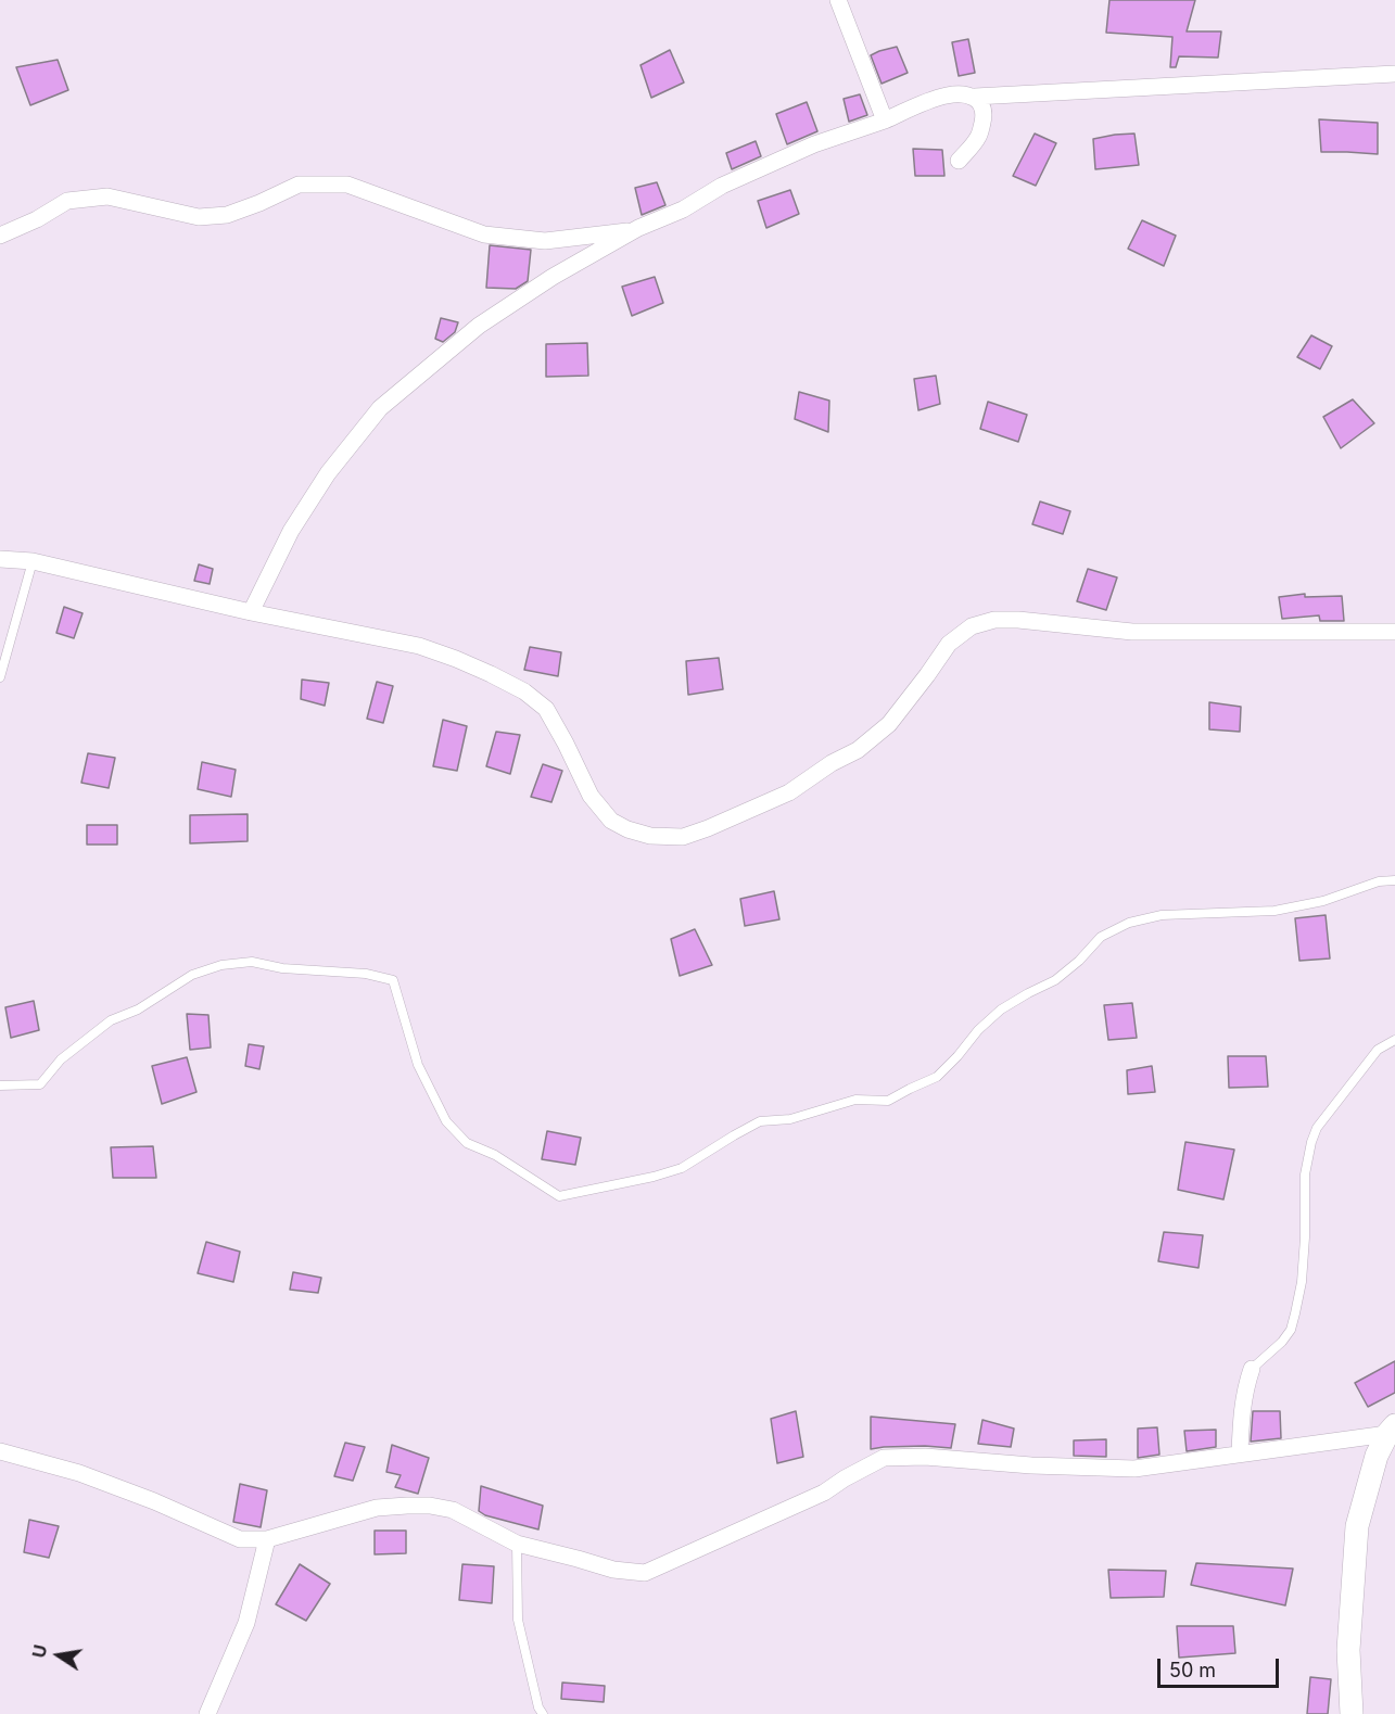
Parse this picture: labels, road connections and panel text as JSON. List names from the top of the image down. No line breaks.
{"scale_bar":"50 m","north":"left"}
